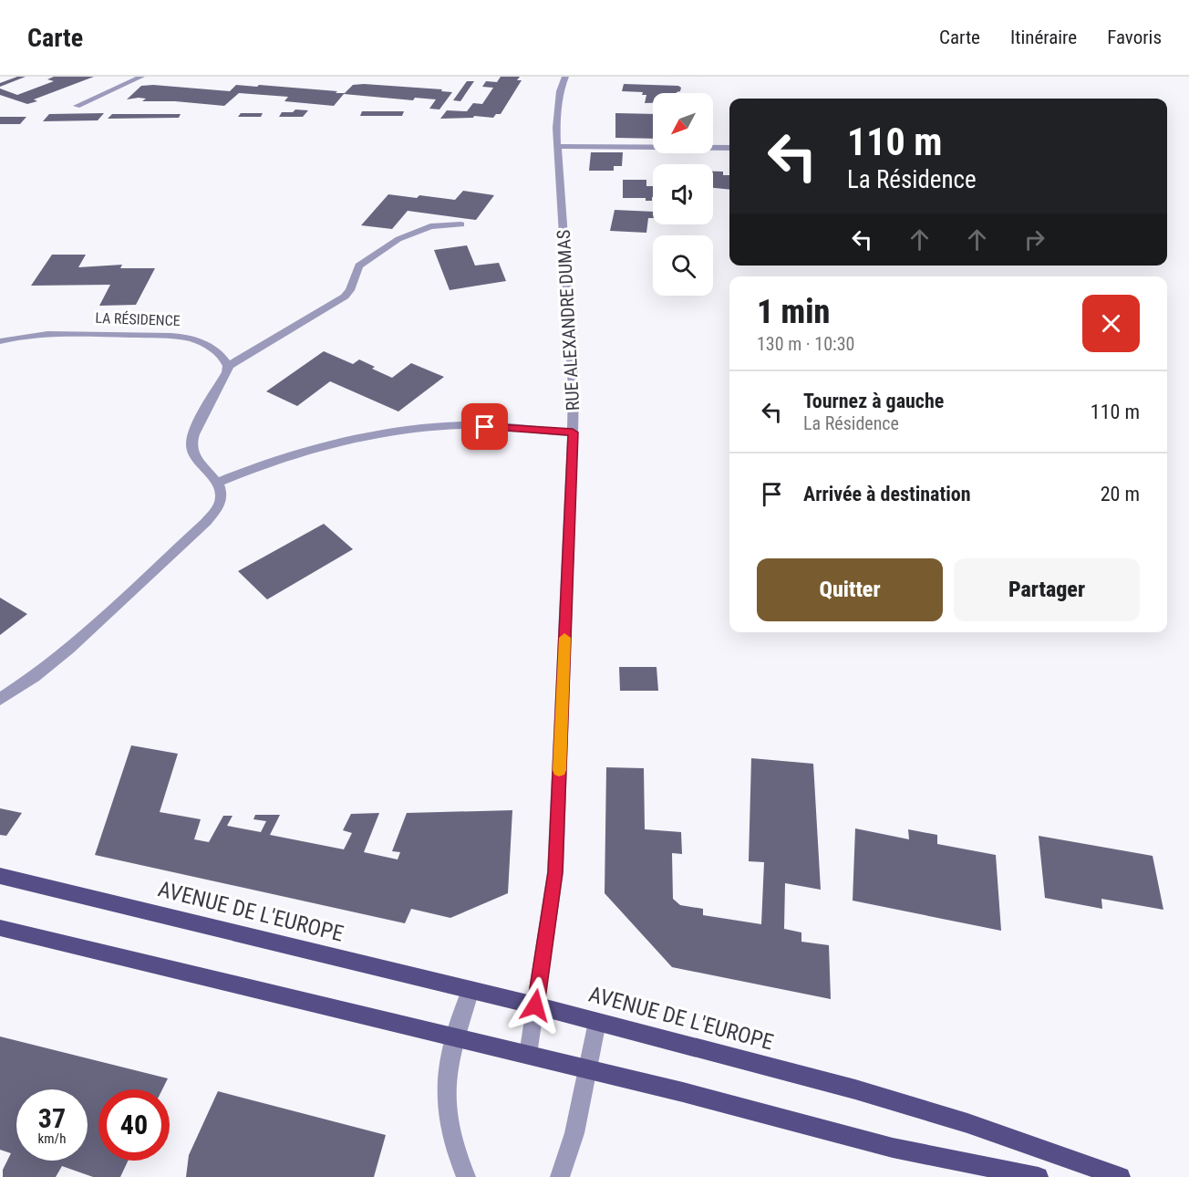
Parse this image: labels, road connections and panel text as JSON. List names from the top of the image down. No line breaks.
{"streets":{"main road":["AVENUE DE L'EUROPE"],"street":["LA RÉSIDENCE","RUE ALEXANDRE DUMAS"]},"crossings":[["RUE ALEXANDRE DUMAS","AVENUE DE L'EUROPE"]],"north":"bottom left","page":{"header":"Carte","nav":["Carte","Itinéraire","Favoris"],"turn":["110 m","La Résidence"],"heading":["1 min","130 m · 10:30"],"list":[{"name":"Tournez à gauche","note":"La Résidence","value":"110 m"},{"name":"Arrivée à destination","value":"20 m"}],"buttons":["Quitter","Partager"],"speed":"37 km/h","limit":"40"}}
